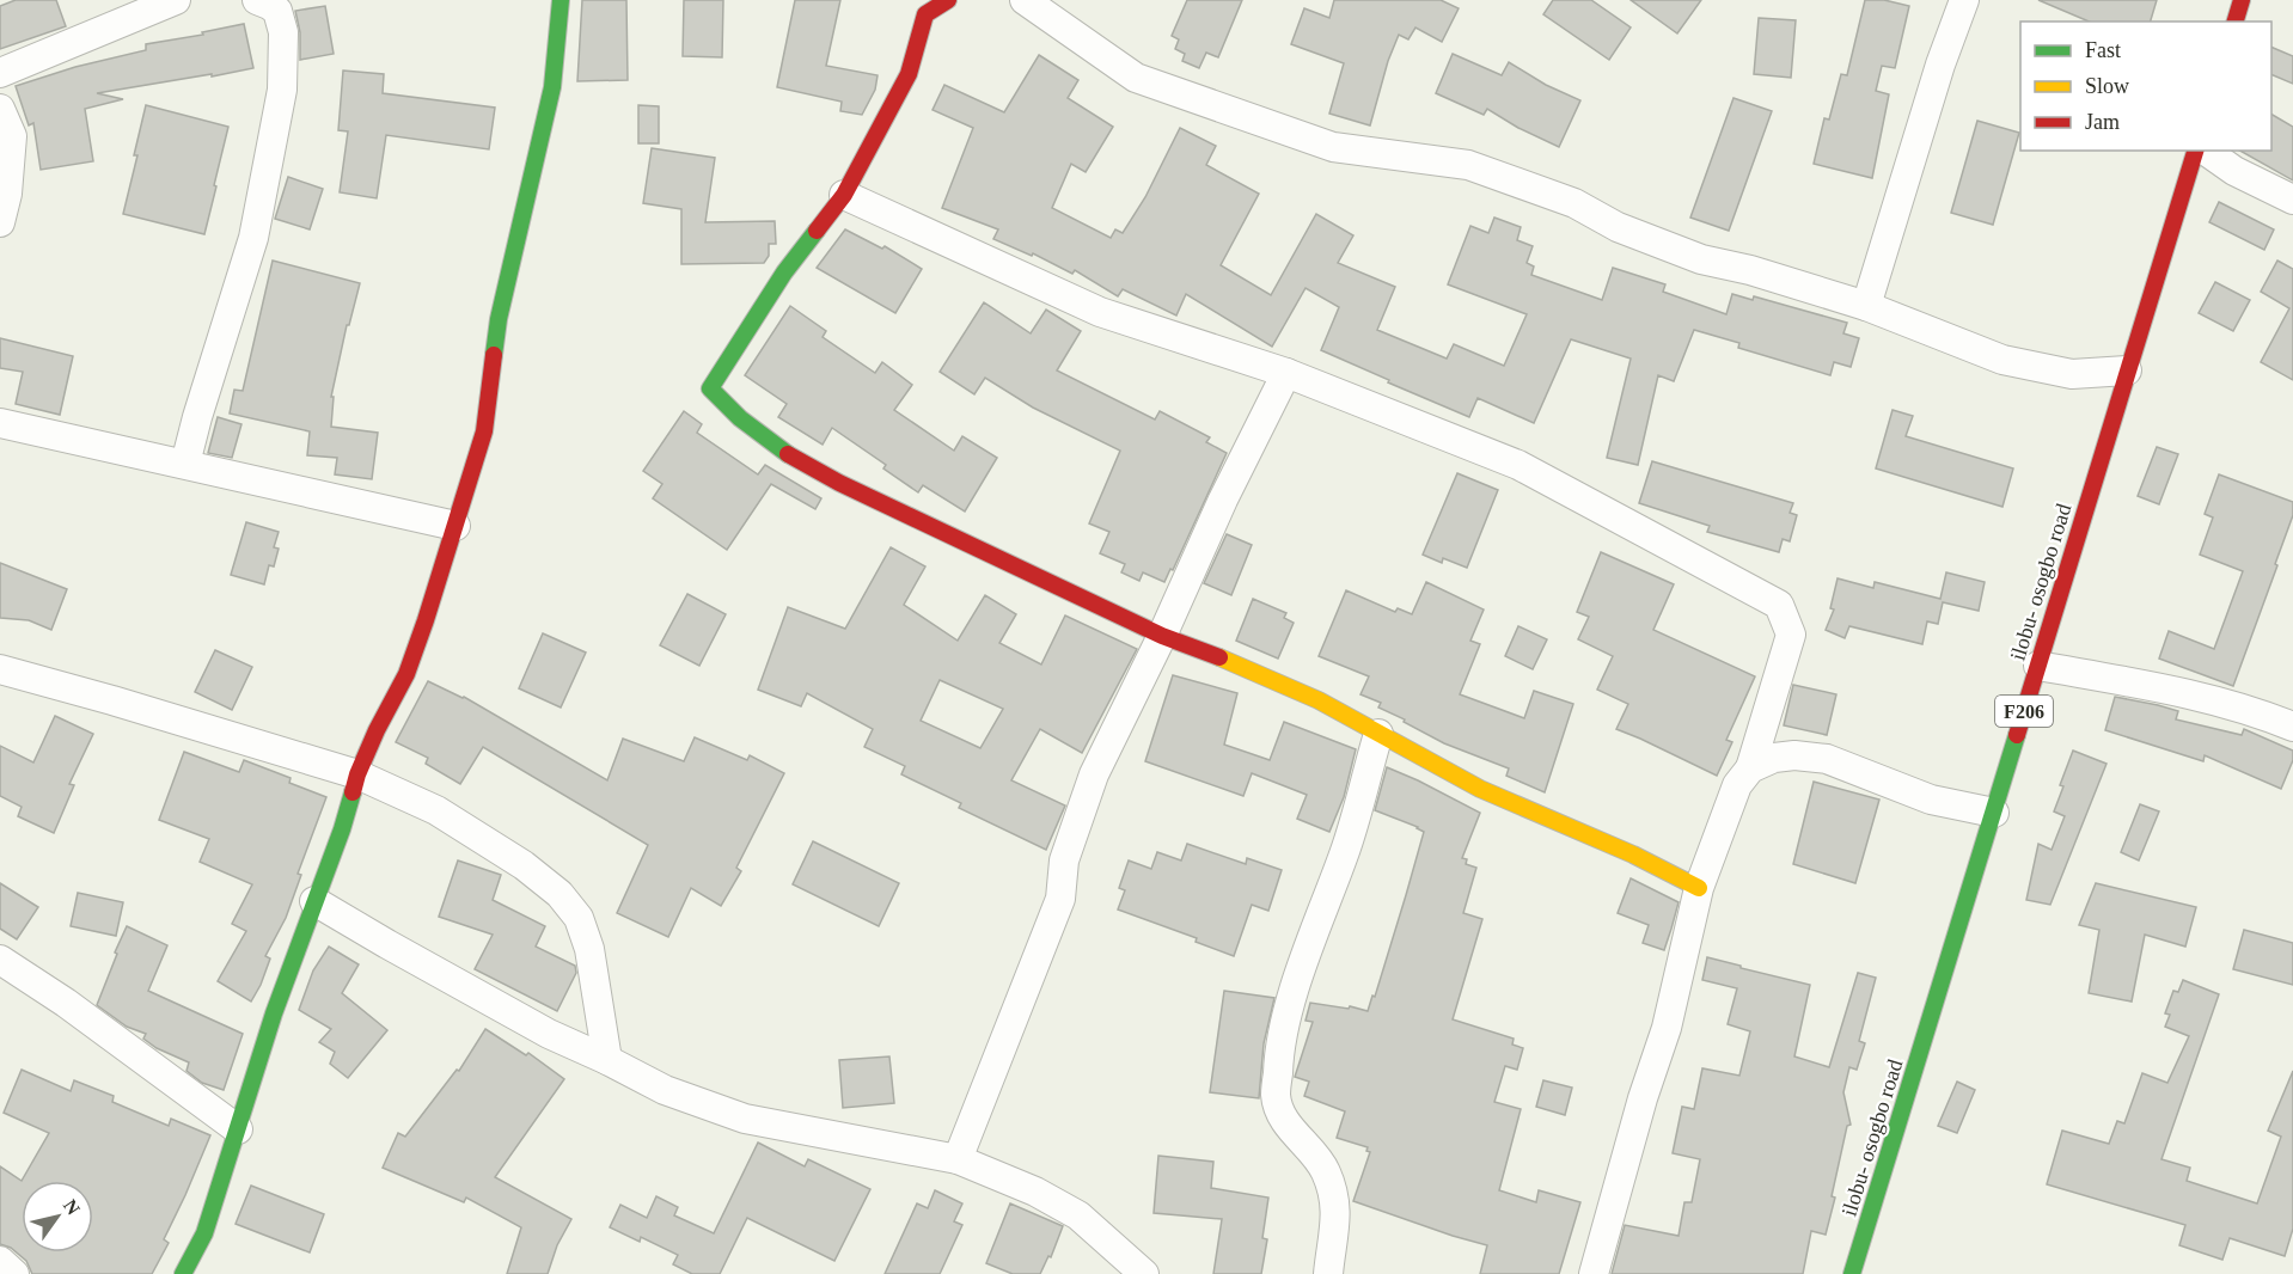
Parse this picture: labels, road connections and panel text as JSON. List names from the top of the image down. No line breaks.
{"streets":{"street":["ilobu- osogbo road","F206"]},"legend":["Fast","Slow","Jam"],"north":"top right"}
